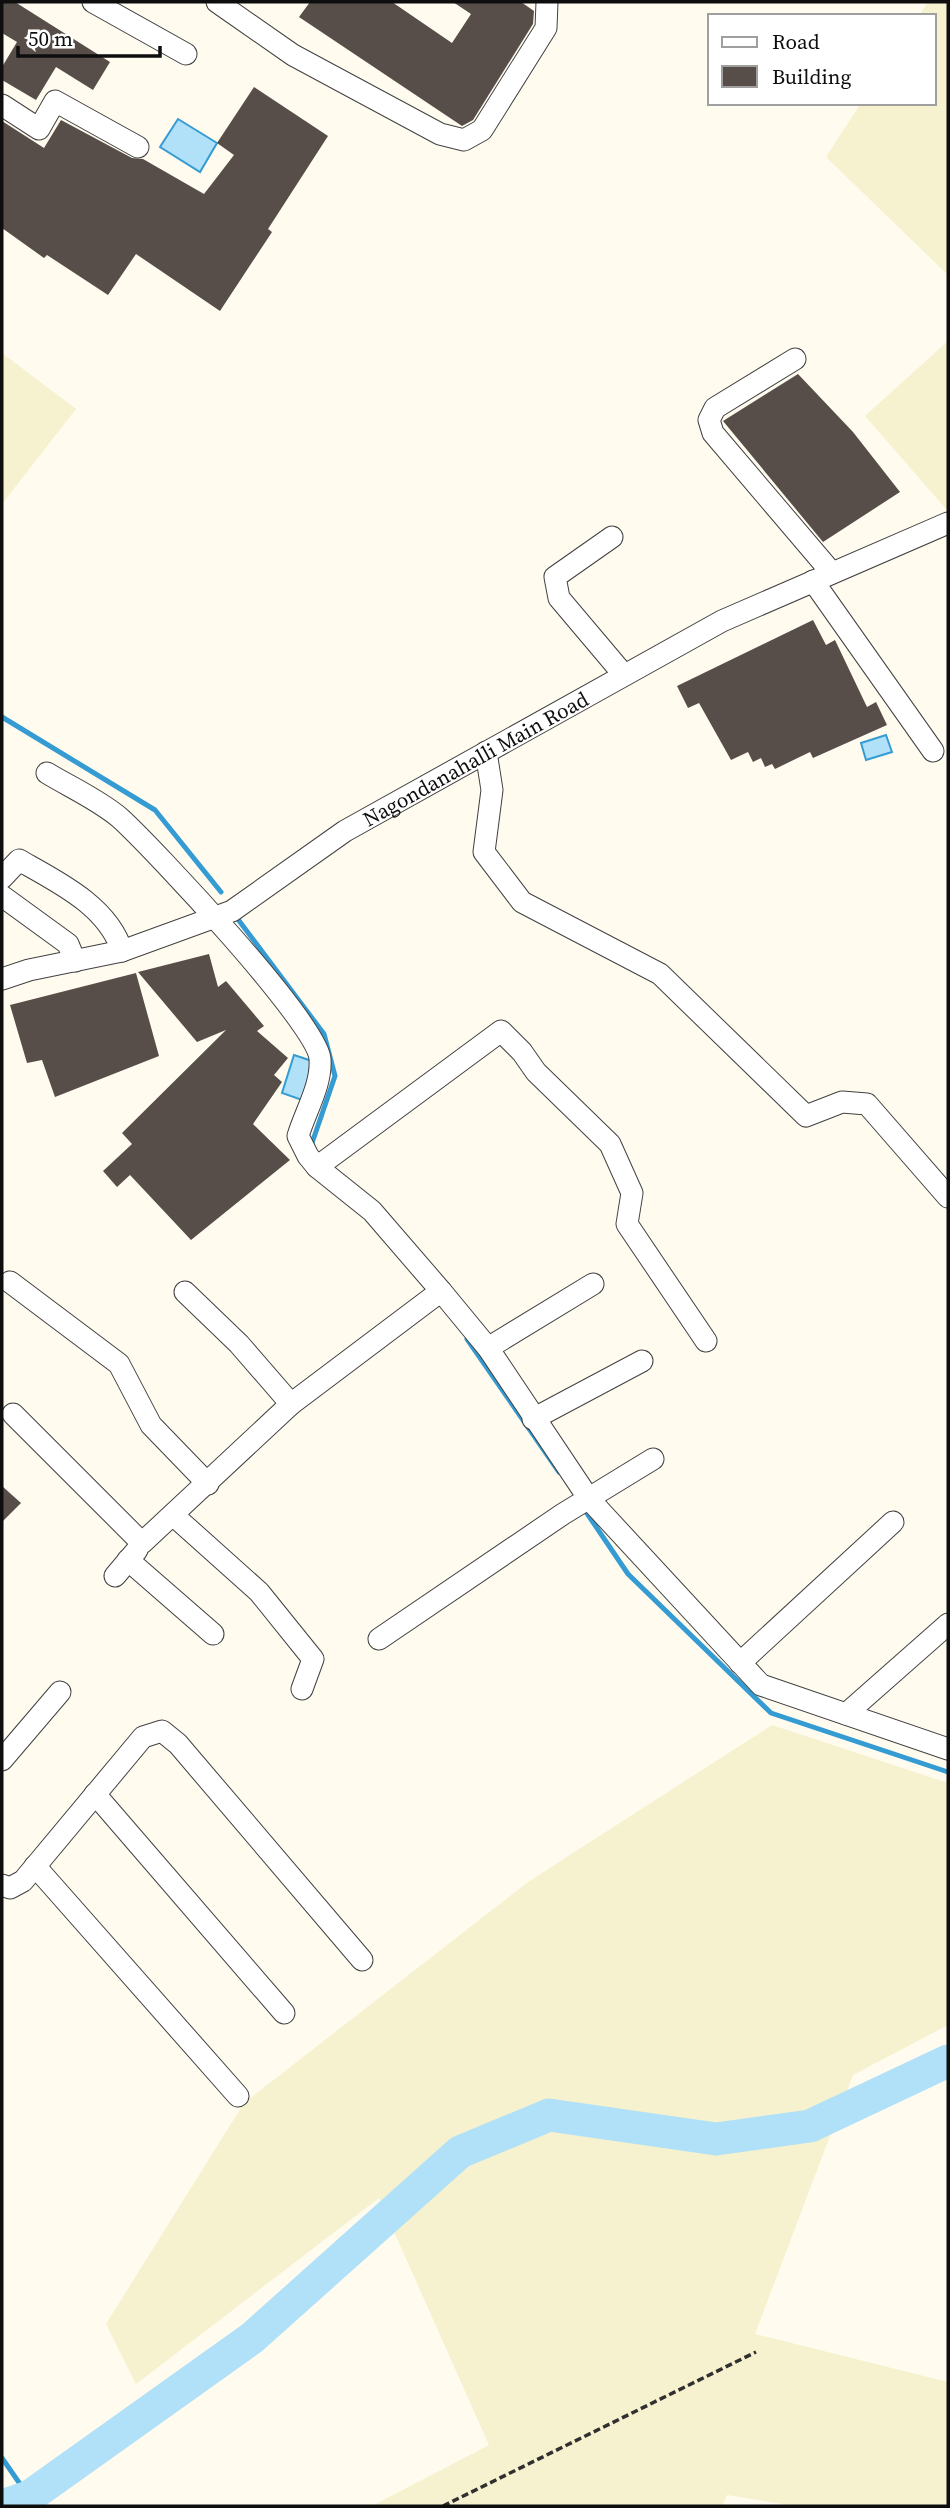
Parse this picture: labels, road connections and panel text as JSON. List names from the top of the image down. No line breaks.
{"streets":{"street":["Nagondanahalli Main Road"]},"legend":["Road","Building"],"scale_bar":"50 m"}
